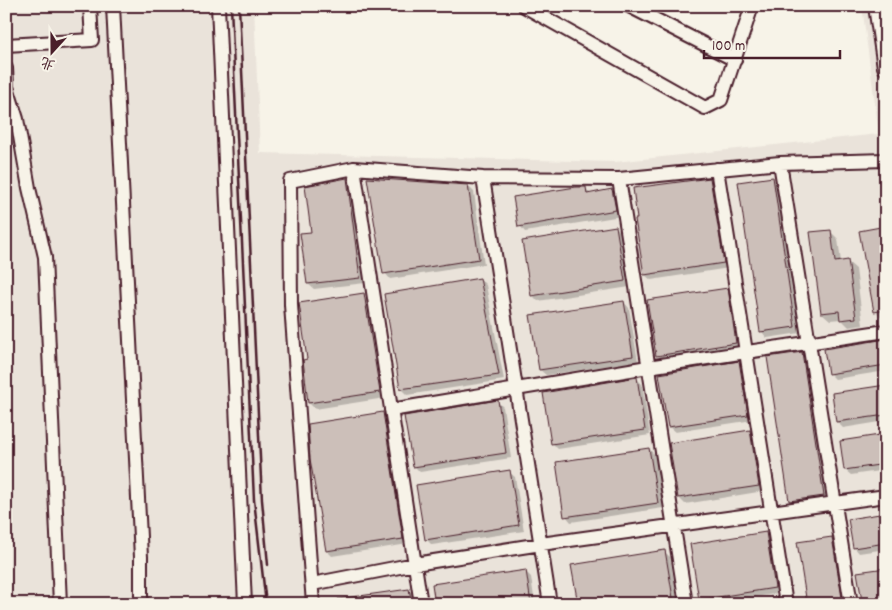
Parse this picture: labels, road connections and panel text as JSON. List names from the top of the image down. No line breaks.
{"scale_bar":"100 m","north":"bottom"}
